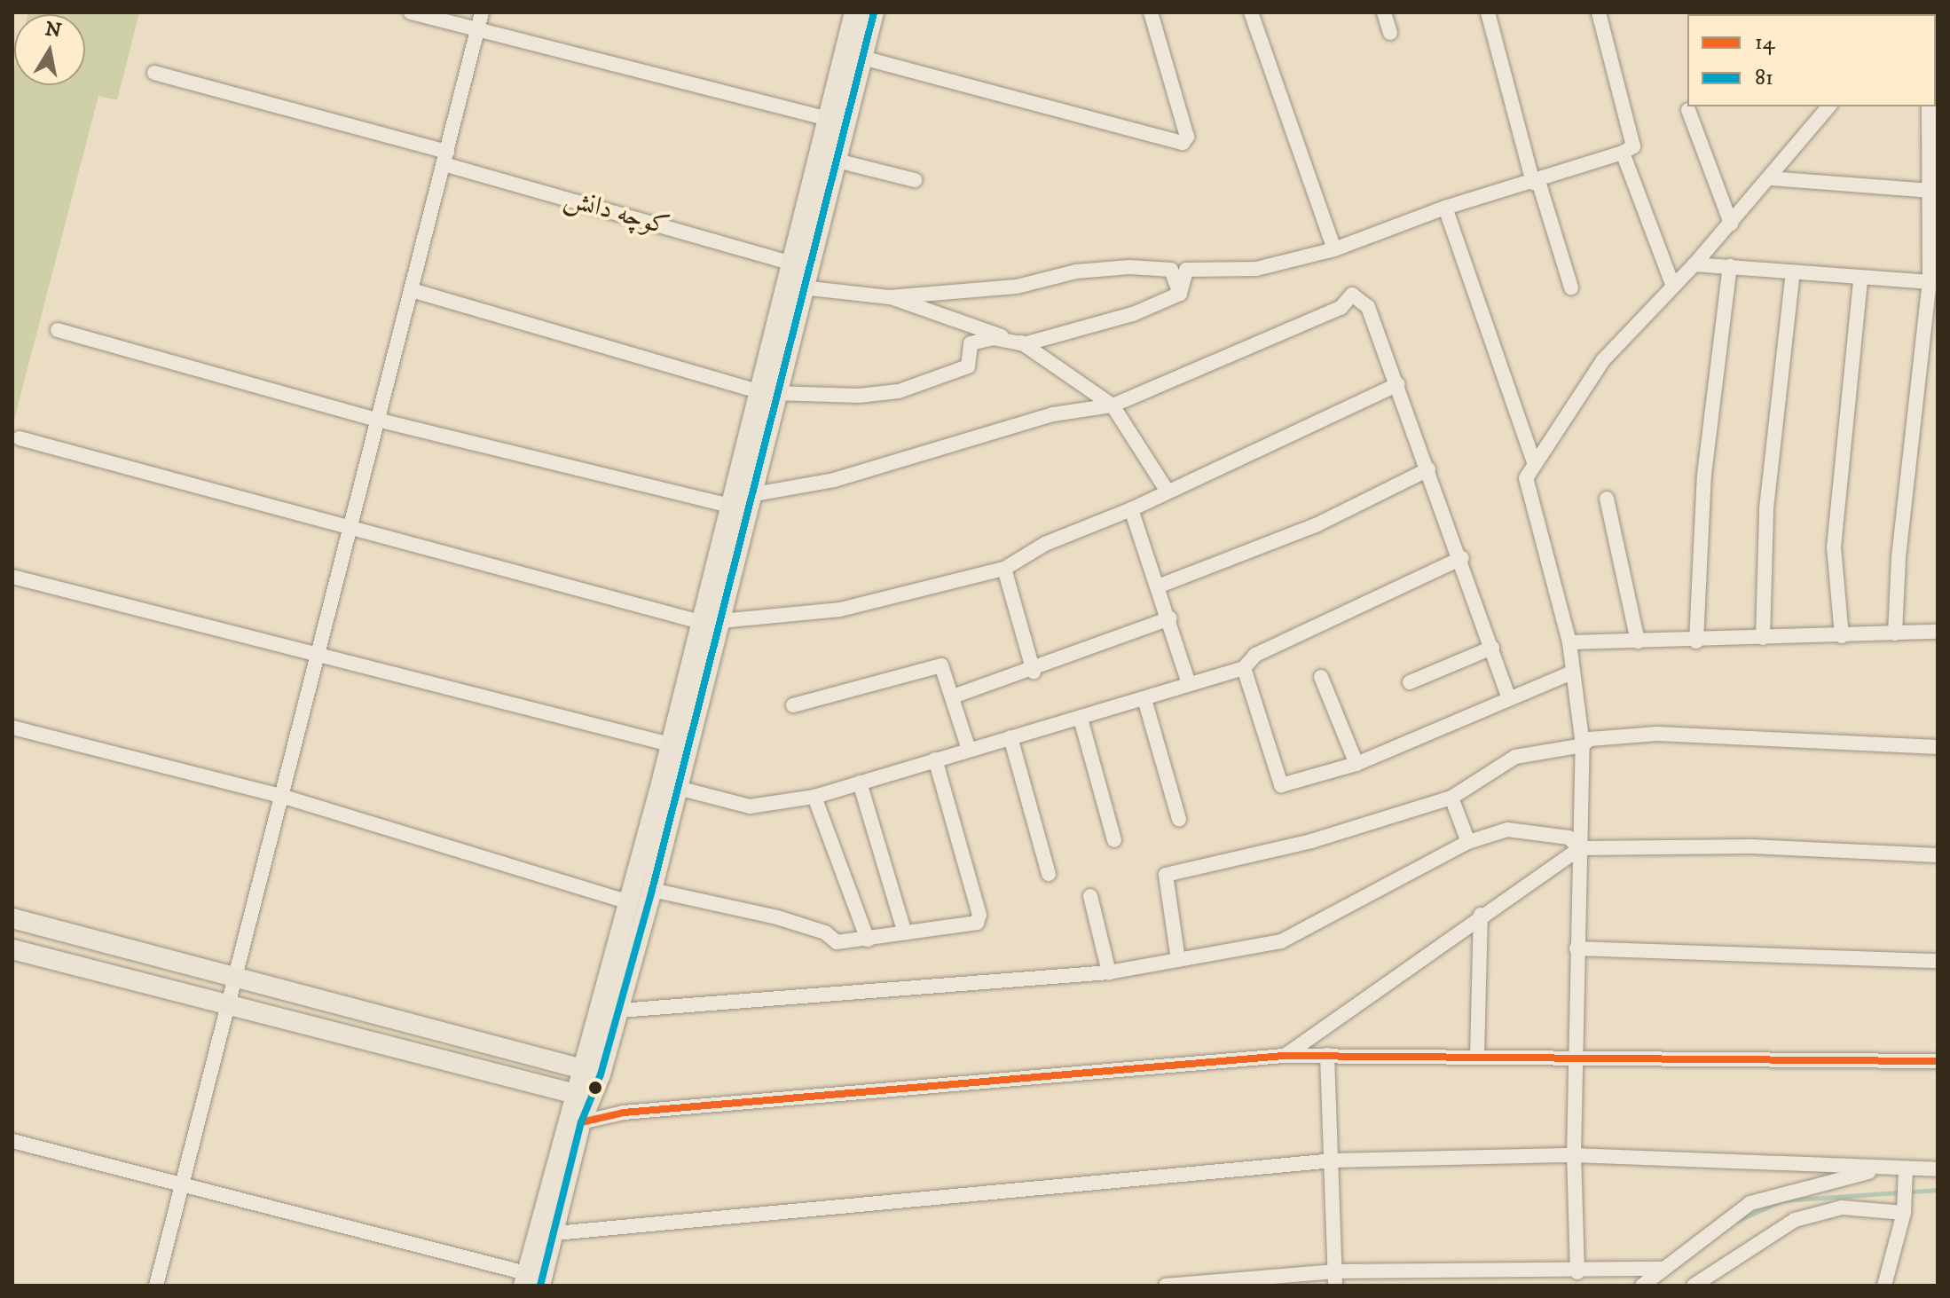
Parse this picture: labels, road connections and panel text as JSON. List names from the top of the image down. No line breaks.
{"streets":{"street":["کوچه دانش"]},"lines":["transit line 81","transit line 14"],"legend":["14","81"],"north":"top"}
